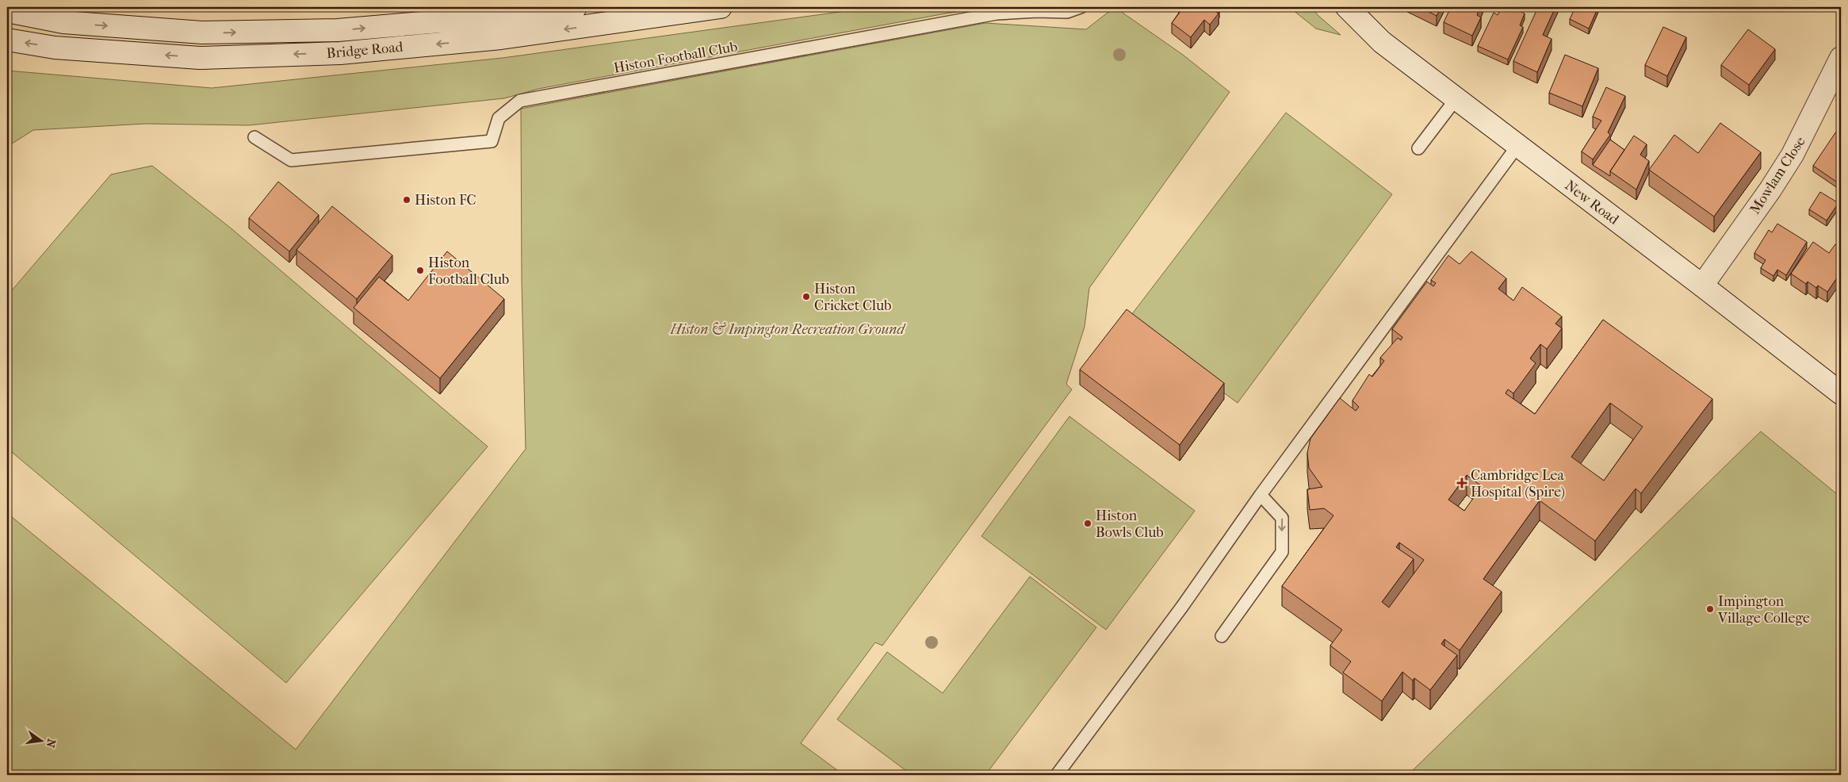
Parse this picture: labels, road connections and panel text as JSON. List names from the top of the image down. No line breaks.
{"streets":{"main road":["Bridge Road","Mowlam Close","New Road"],"lane":["Histon Football Club"]},"crossings":[["Mowlam Close","New Road"]],"parks":["Histon & Impington Recreation Ground"],"places":{"other":["Histon FC","Histon Football Club","Histon Cricket Club","Histon Bowls Club","Impington Village College"],"health":["Cambridge Lea Hospital (Spire)"]},"north":"right"}
